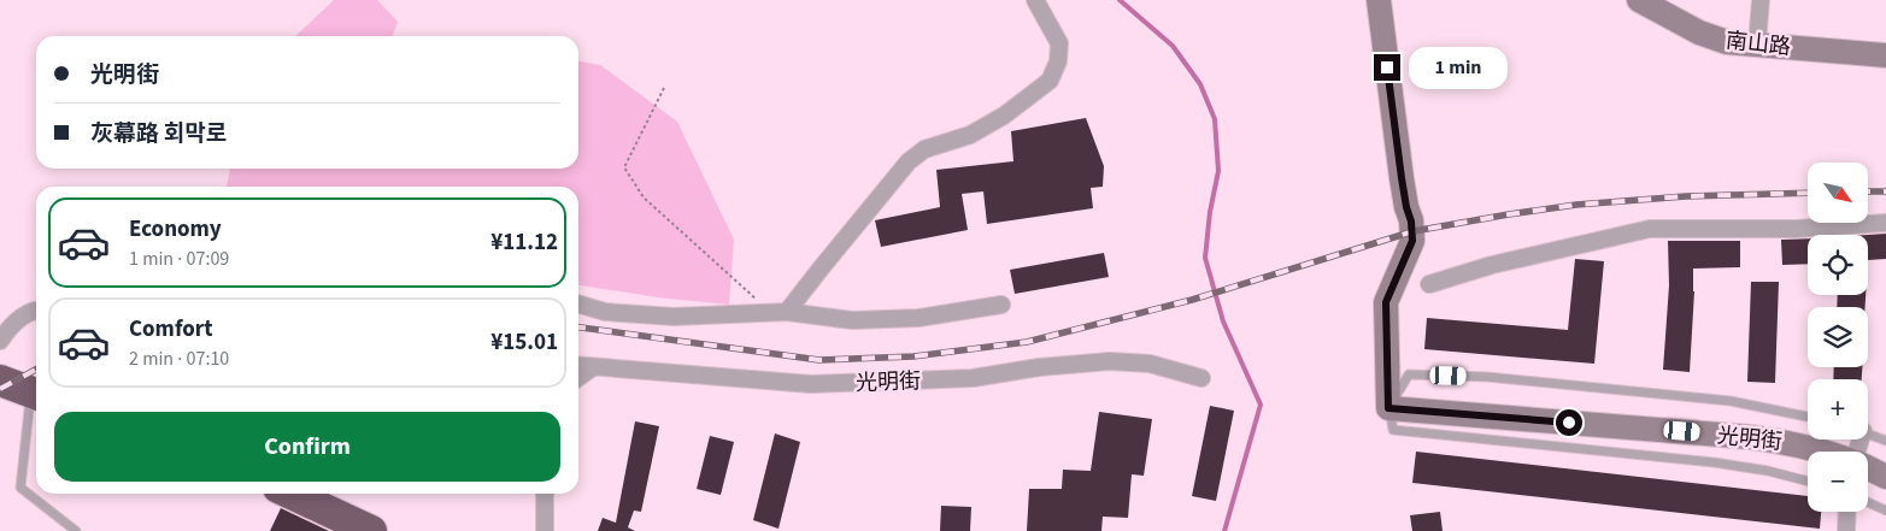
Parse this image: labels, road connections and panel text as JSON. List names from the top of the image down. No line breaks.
{"streets":{"main road":["南山路","光明街"]},"north":"bottom right","page":{"banner":["光明街","灰幕路 회막로"],"bubble":"1 min","map_buttons":["+","−"],"list":[{"name":"Economy","note":"1 min · 07:09","value":"¥11.12"},{"name":"Comfort","note":"2 min · 07:10","value":"¥15.01"}],"buttons":"Confirm"}}
